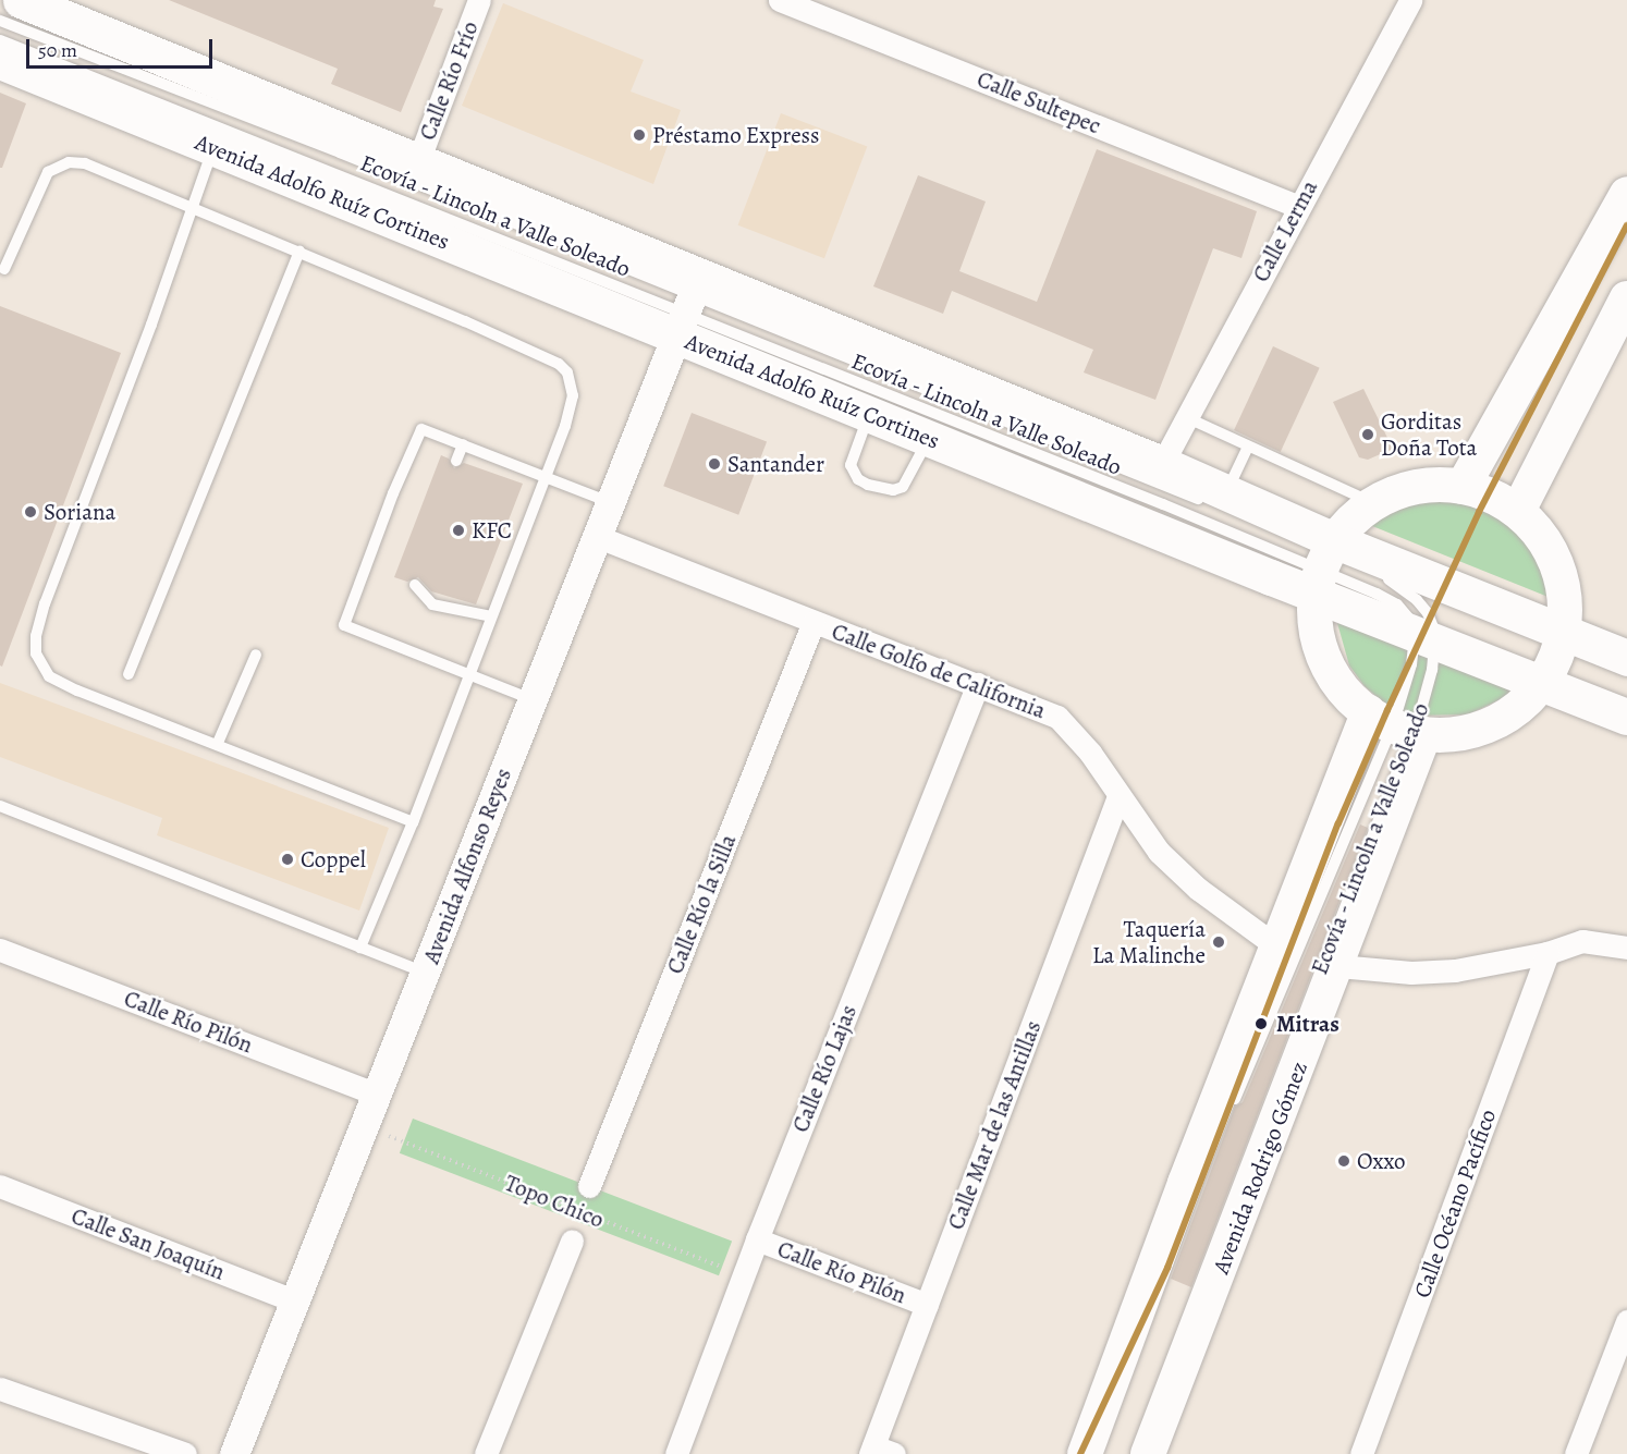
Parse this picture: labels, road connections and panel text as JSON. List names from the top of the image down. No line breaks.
{"streets":{"main road":["Avenida Adolfo Ruíz Cortines","Avenida Rodrigo Gómez"],"street":["Calle Río Frío","Calle Sultepec","Calle Lerma","Calle Golfo de California","Avenida Alfonso Reyes","Calle Río la Silla","Calle Río Pilón","Calle Río Lajas","Calle Mar de las Antillas","Calle Océano Pacífico","Calle San Joaquín"],"lane":["Ecovía - Lincoln a Valle Soleado"],"path":["Topo Chico"]},"crossings":[["Calle Río Frío","Avenida Adolfo Ruíz Cortines"],["Calle Sultepec","Calle Lerma"],["Avenida Adolfo Ruíz Cortines","Ecovía - Lincoln a Valle Soleado"],["Avenida Adolfo Ruíz Cortines","Calle Lerma"],["Avenida Adolfo Ruíz Cortines","Avenida Alfonso Reyes"],["Ecovía - Lincoln a Valle Soleado","Avenida Alfonso Reyes"],["Ecovía - Lincoln a Valle Soleado","Avenida Rodrigo Gómez"],["Calle Golfo de California","Avenida Alfonso Reyes"],["Calle Golfo de California","Calle Río la Silla"],["Calle Golfo de California","Calle Río Lajas"],["Calle Golfo de California","Calle Mar de las Antillas"],["Avenida Alfonso Reyes","Calle Río Pilón"],["Avenida Alfonso Reyes","Topo Chico"],["Avenida Alfonso Reyes","Calle San Joaquín"],["Calle Río Pilón","Calle Río Lajas"],["Calle Río Pilón","Calle Mar de las Antillas"],["Calle Río Lajas","Topo Chico"]],"places":["Préstamo Express","Gorditas Doña Tota","Santander","Soriana","KFC","Coppel","Taquería La Malinche","Mitras","Oxxo"],"scale_bar":"50 m"}
